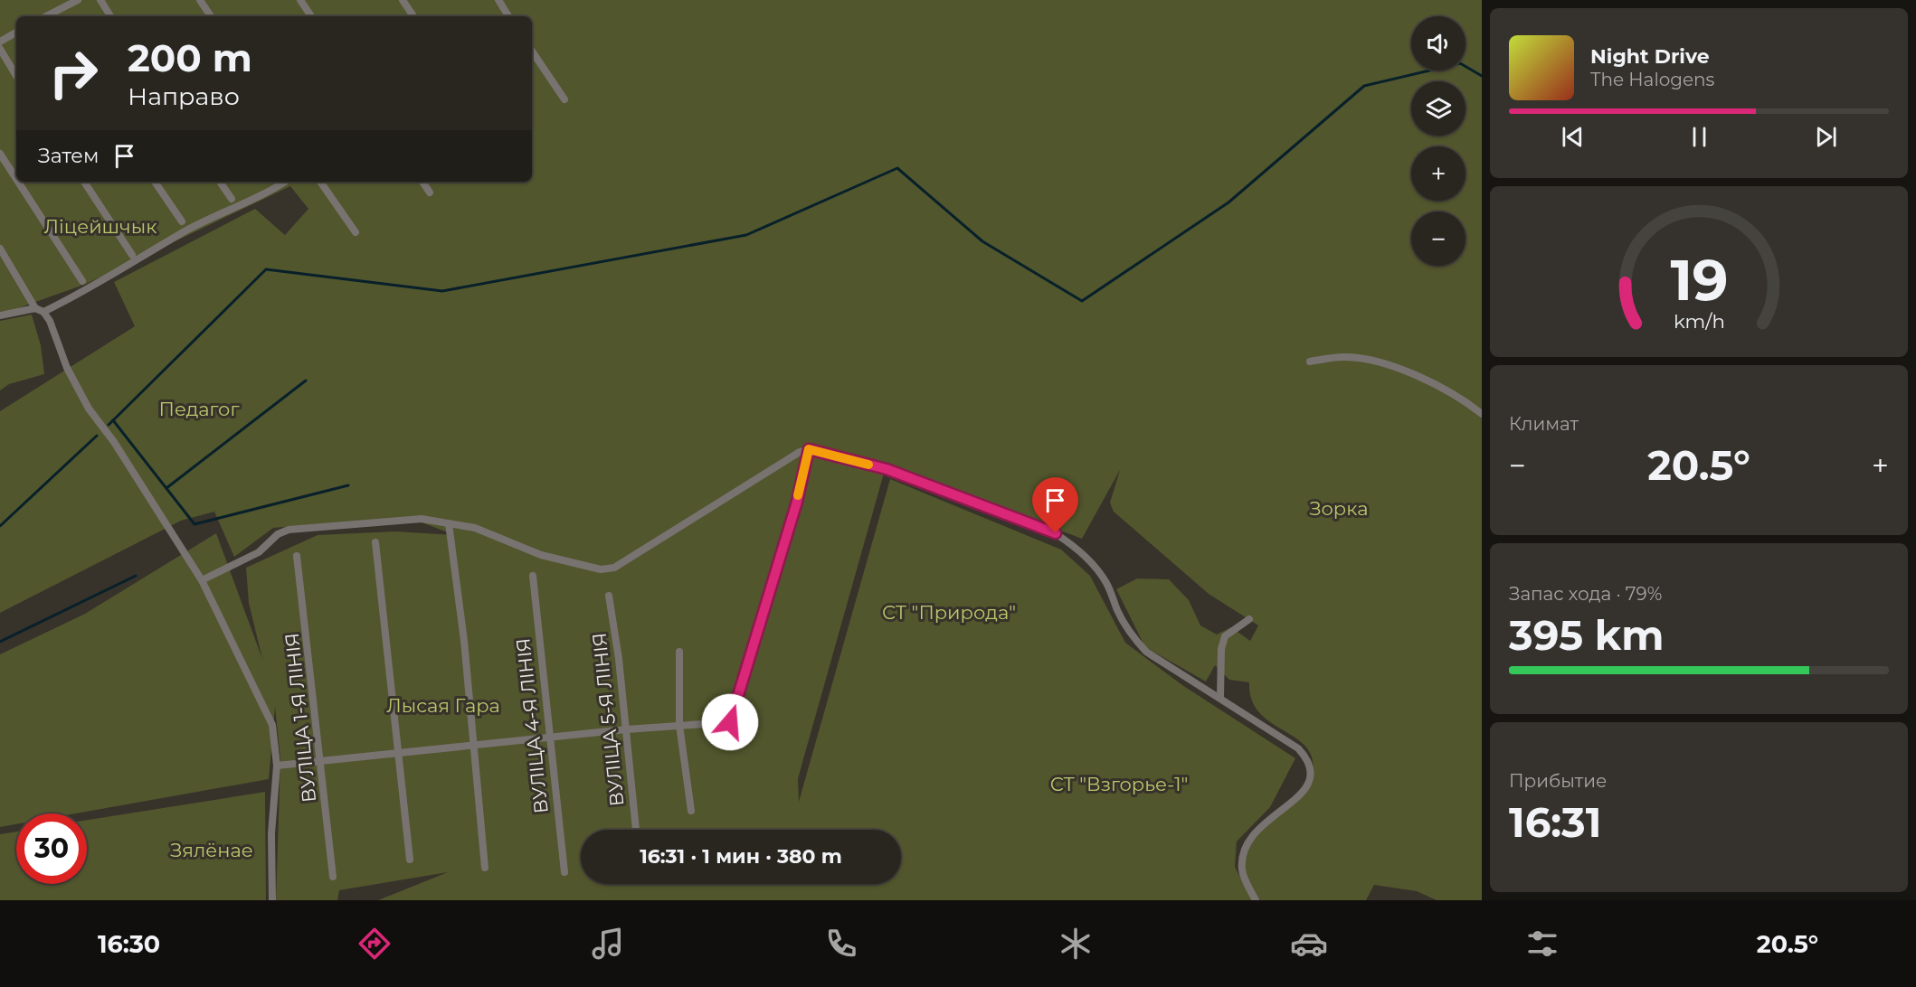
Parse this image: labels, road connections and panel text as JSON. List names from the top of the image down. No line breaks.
{"streets":{"street":["ВУЛІЦА 1-Я ЛІНІЯ","ВУЛІЦА 5-Я ЛІНІЯ","ВУЛІЦА 4-Я ЛІНІЯ"]},"parks":["Ліцейшчык","Педагог","Зорка","СТ \"Природа\"","Лысая Гара","СТ \"Взгорье-1\"","Зялёнае"],"page":{"map_buttons":["+","−"],"turn":["200 m","Направо"],"song":["Night Drive","The Halogens"],"then":"Затем","tile":["Климат",["Запас хода · 79%","395 km"],["Прибытие","16:31"]],"heat":["−","20.5°","+"],"limit":"30","trip":"16:31 · 1 мин · 380 m","tabs":["16:30","20.5°"],"gauge":["19","km/h"]}}
